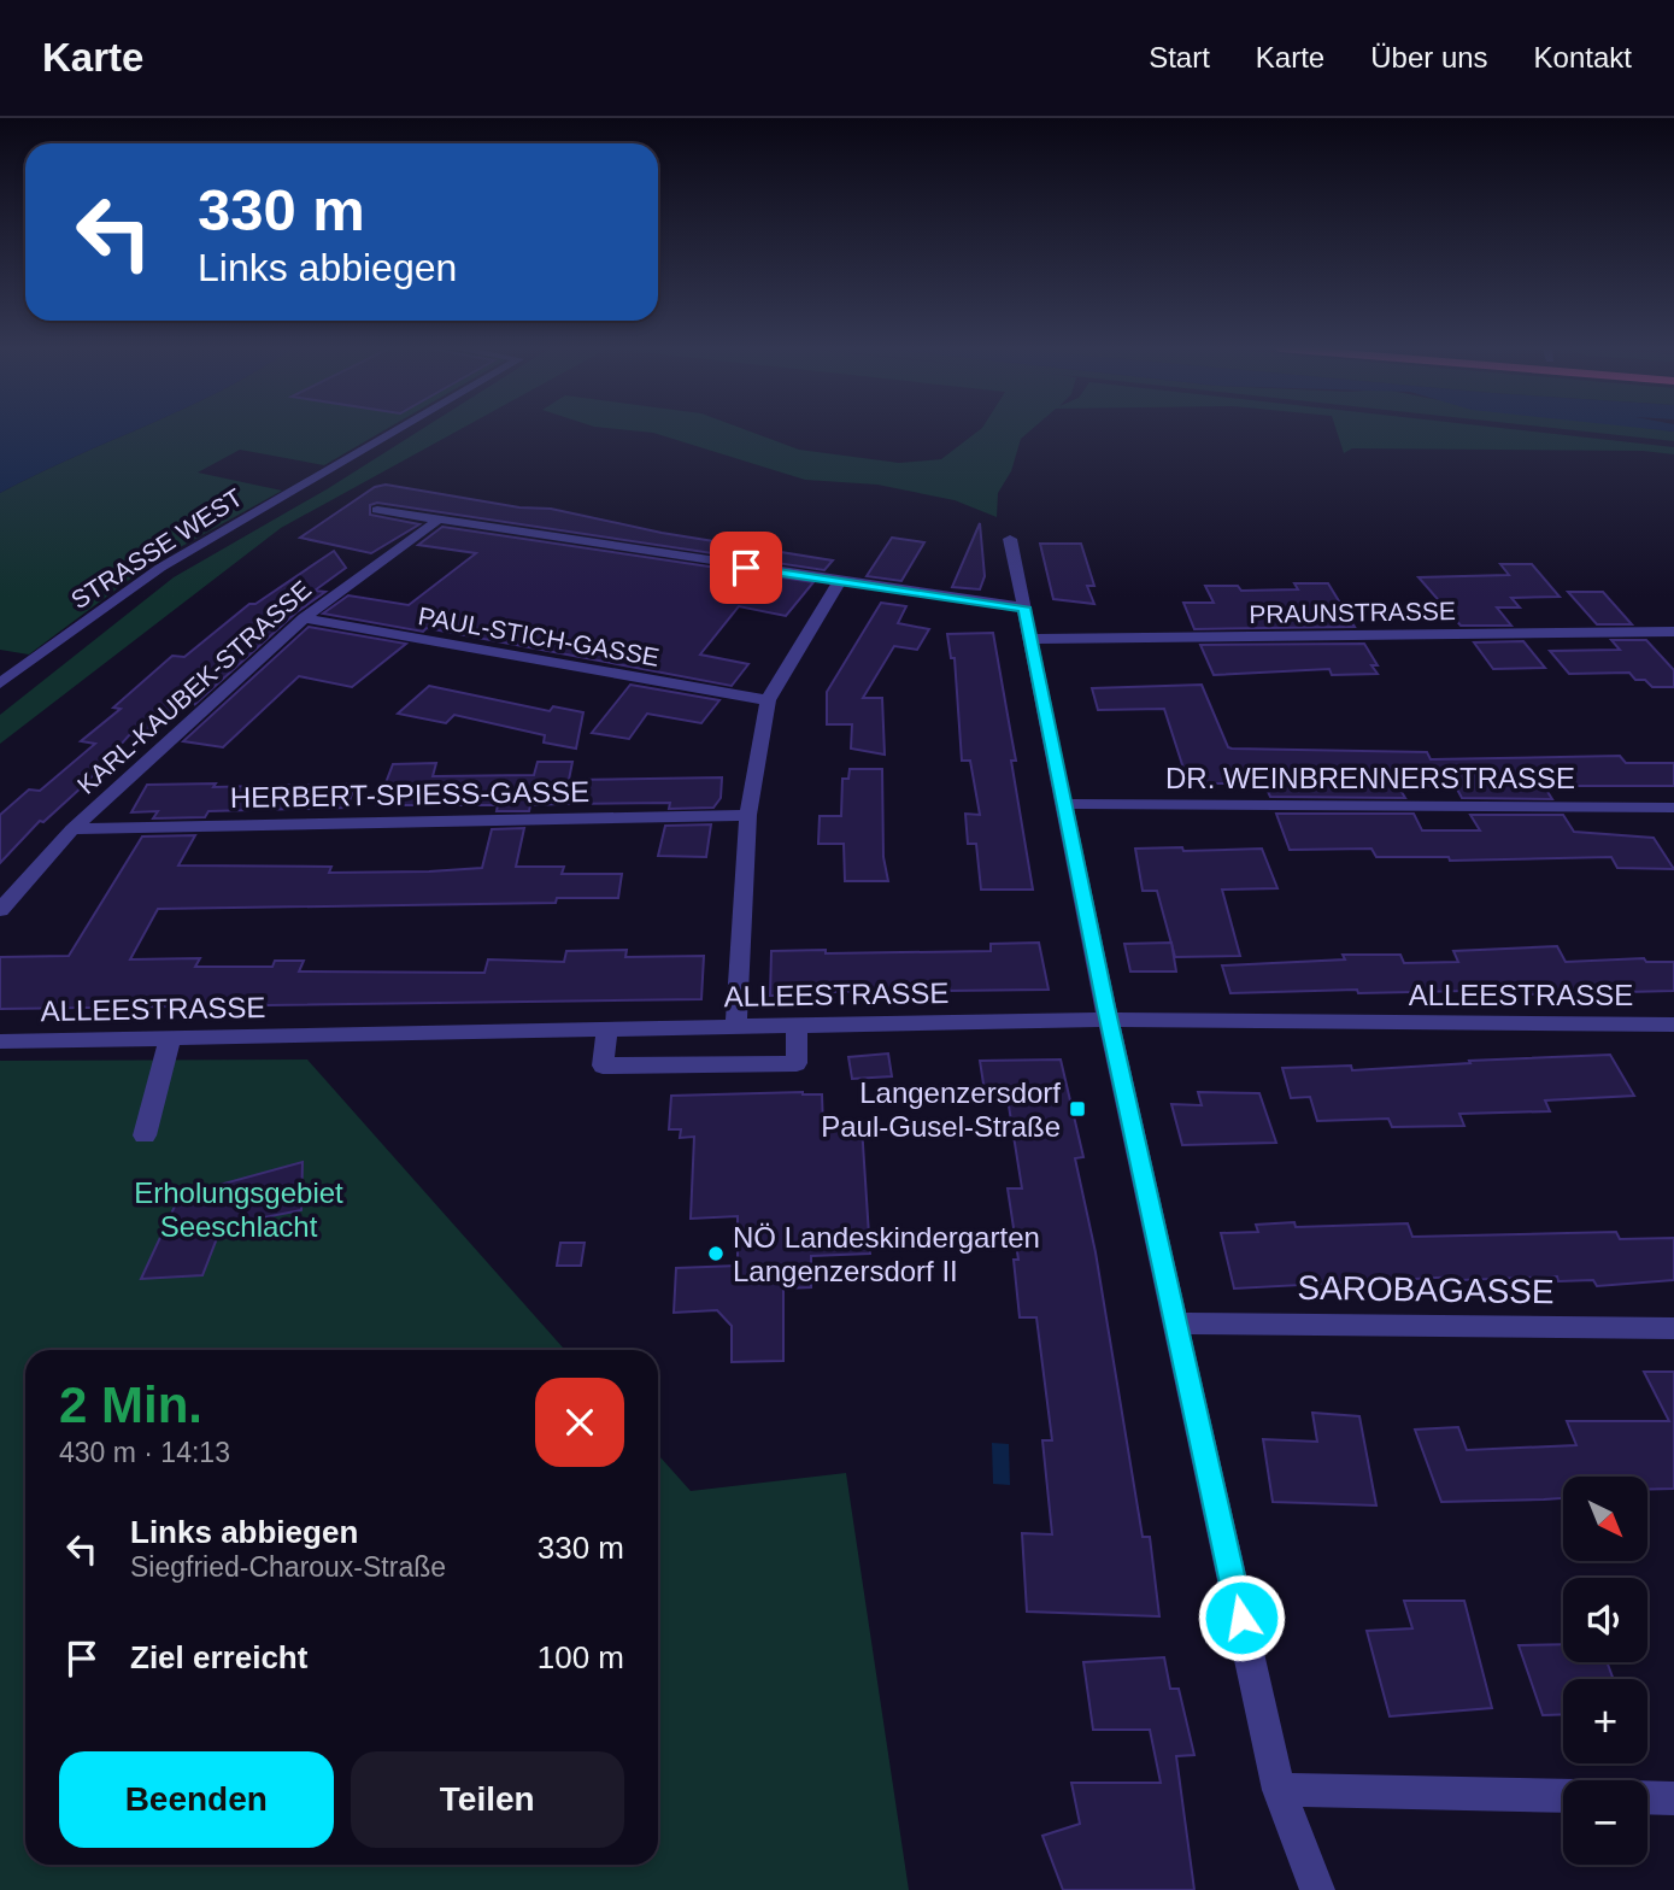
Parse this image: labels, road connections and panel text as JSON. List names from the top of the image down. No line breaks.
{"streets":{"street":["STRASSE WEST","PRAUNSTRASSE","PAUL-STICH-GASSE","KARL-KAUBEK-STRASSE","DR. WEINBRENNERSTRASSE","HERBERT-SPIESS-GASSE","ALLEESTRASSE","SAROBAGASSE"]},"crossings":[["PAUL-STICH-GASSE","KARL-KAUBEK-STRASSE"],["KARL-KAUBEK-STRASSE","HERBERT-SPIESS-GASSE"]],"parks":["Erholungsgebiet Seeschlacht"],"places":{"transit":["Langenzersdorf Paul-Gusel-Straße"],"other":["NÖ Landeskindergarten Langenzersdorf II"]},"north":"bottom right","page":{"header":"Karte","nav":["Start","Karte","Über uns","Kontakt"],"turn":["330 m","Links abbiegen"],"heading":["2 Min.","430 m · 14:13"],"map_buttons":["+","−"],"list":[{"name":"Links abbiegen","note":"Siegfried-Charoux-Straße","value":"330 m"},{"name":"Ziel erreicht","value":"100 m"}],"buttons":["Beenden","Teilen"]}}
